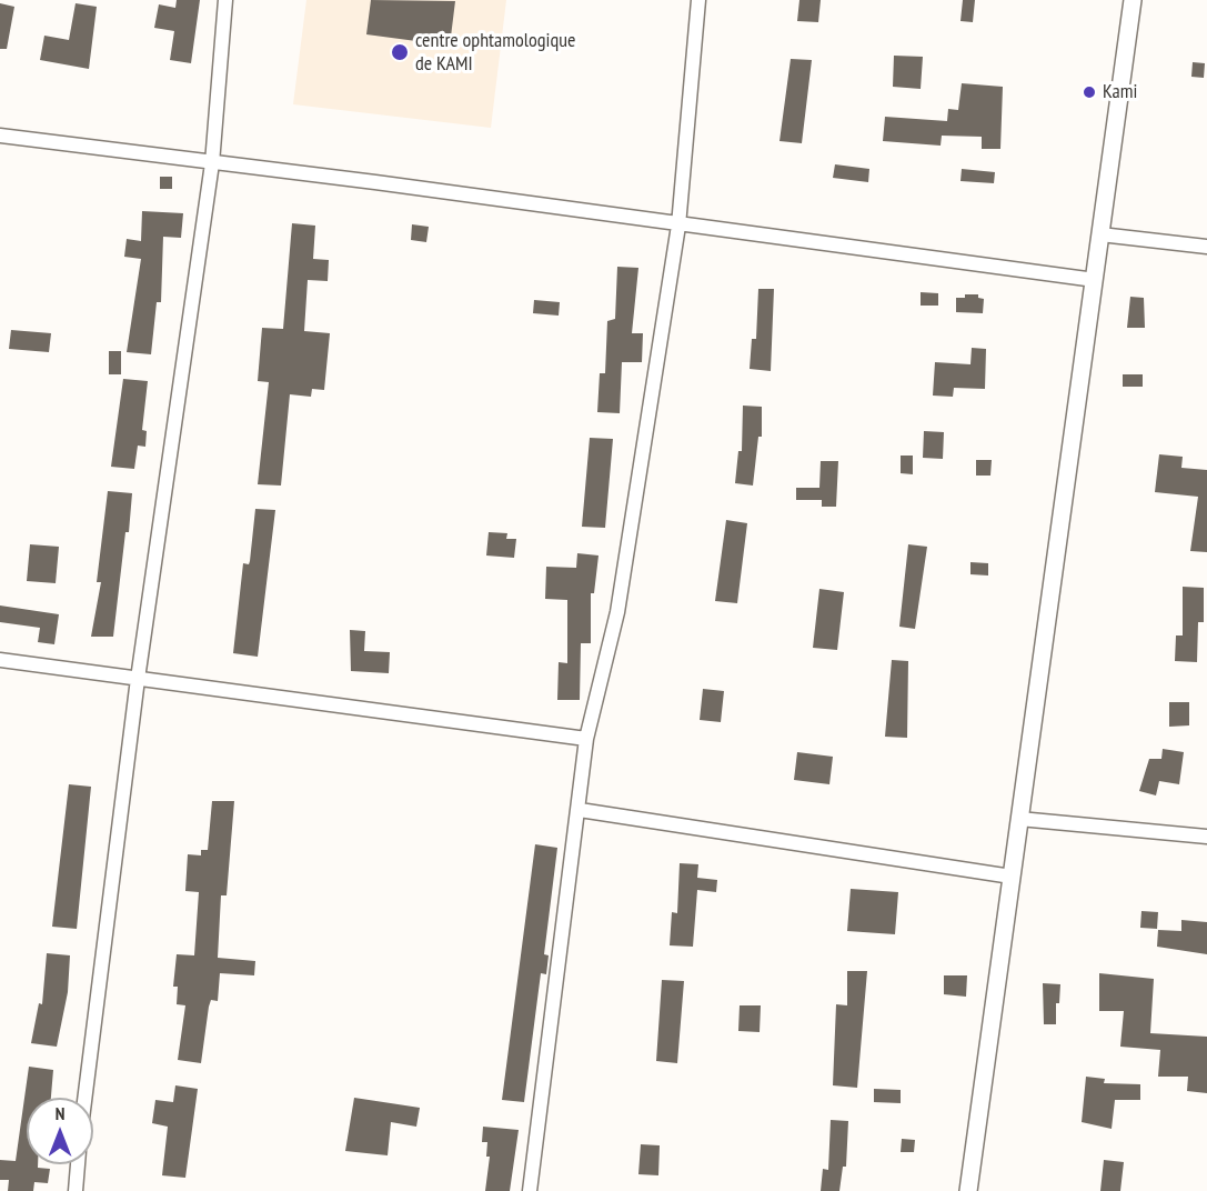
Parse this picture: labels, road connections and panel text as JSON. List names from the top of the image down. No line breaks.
{"places":["centre ophtamologique de KAMI","Kami"],"north":"top"}
